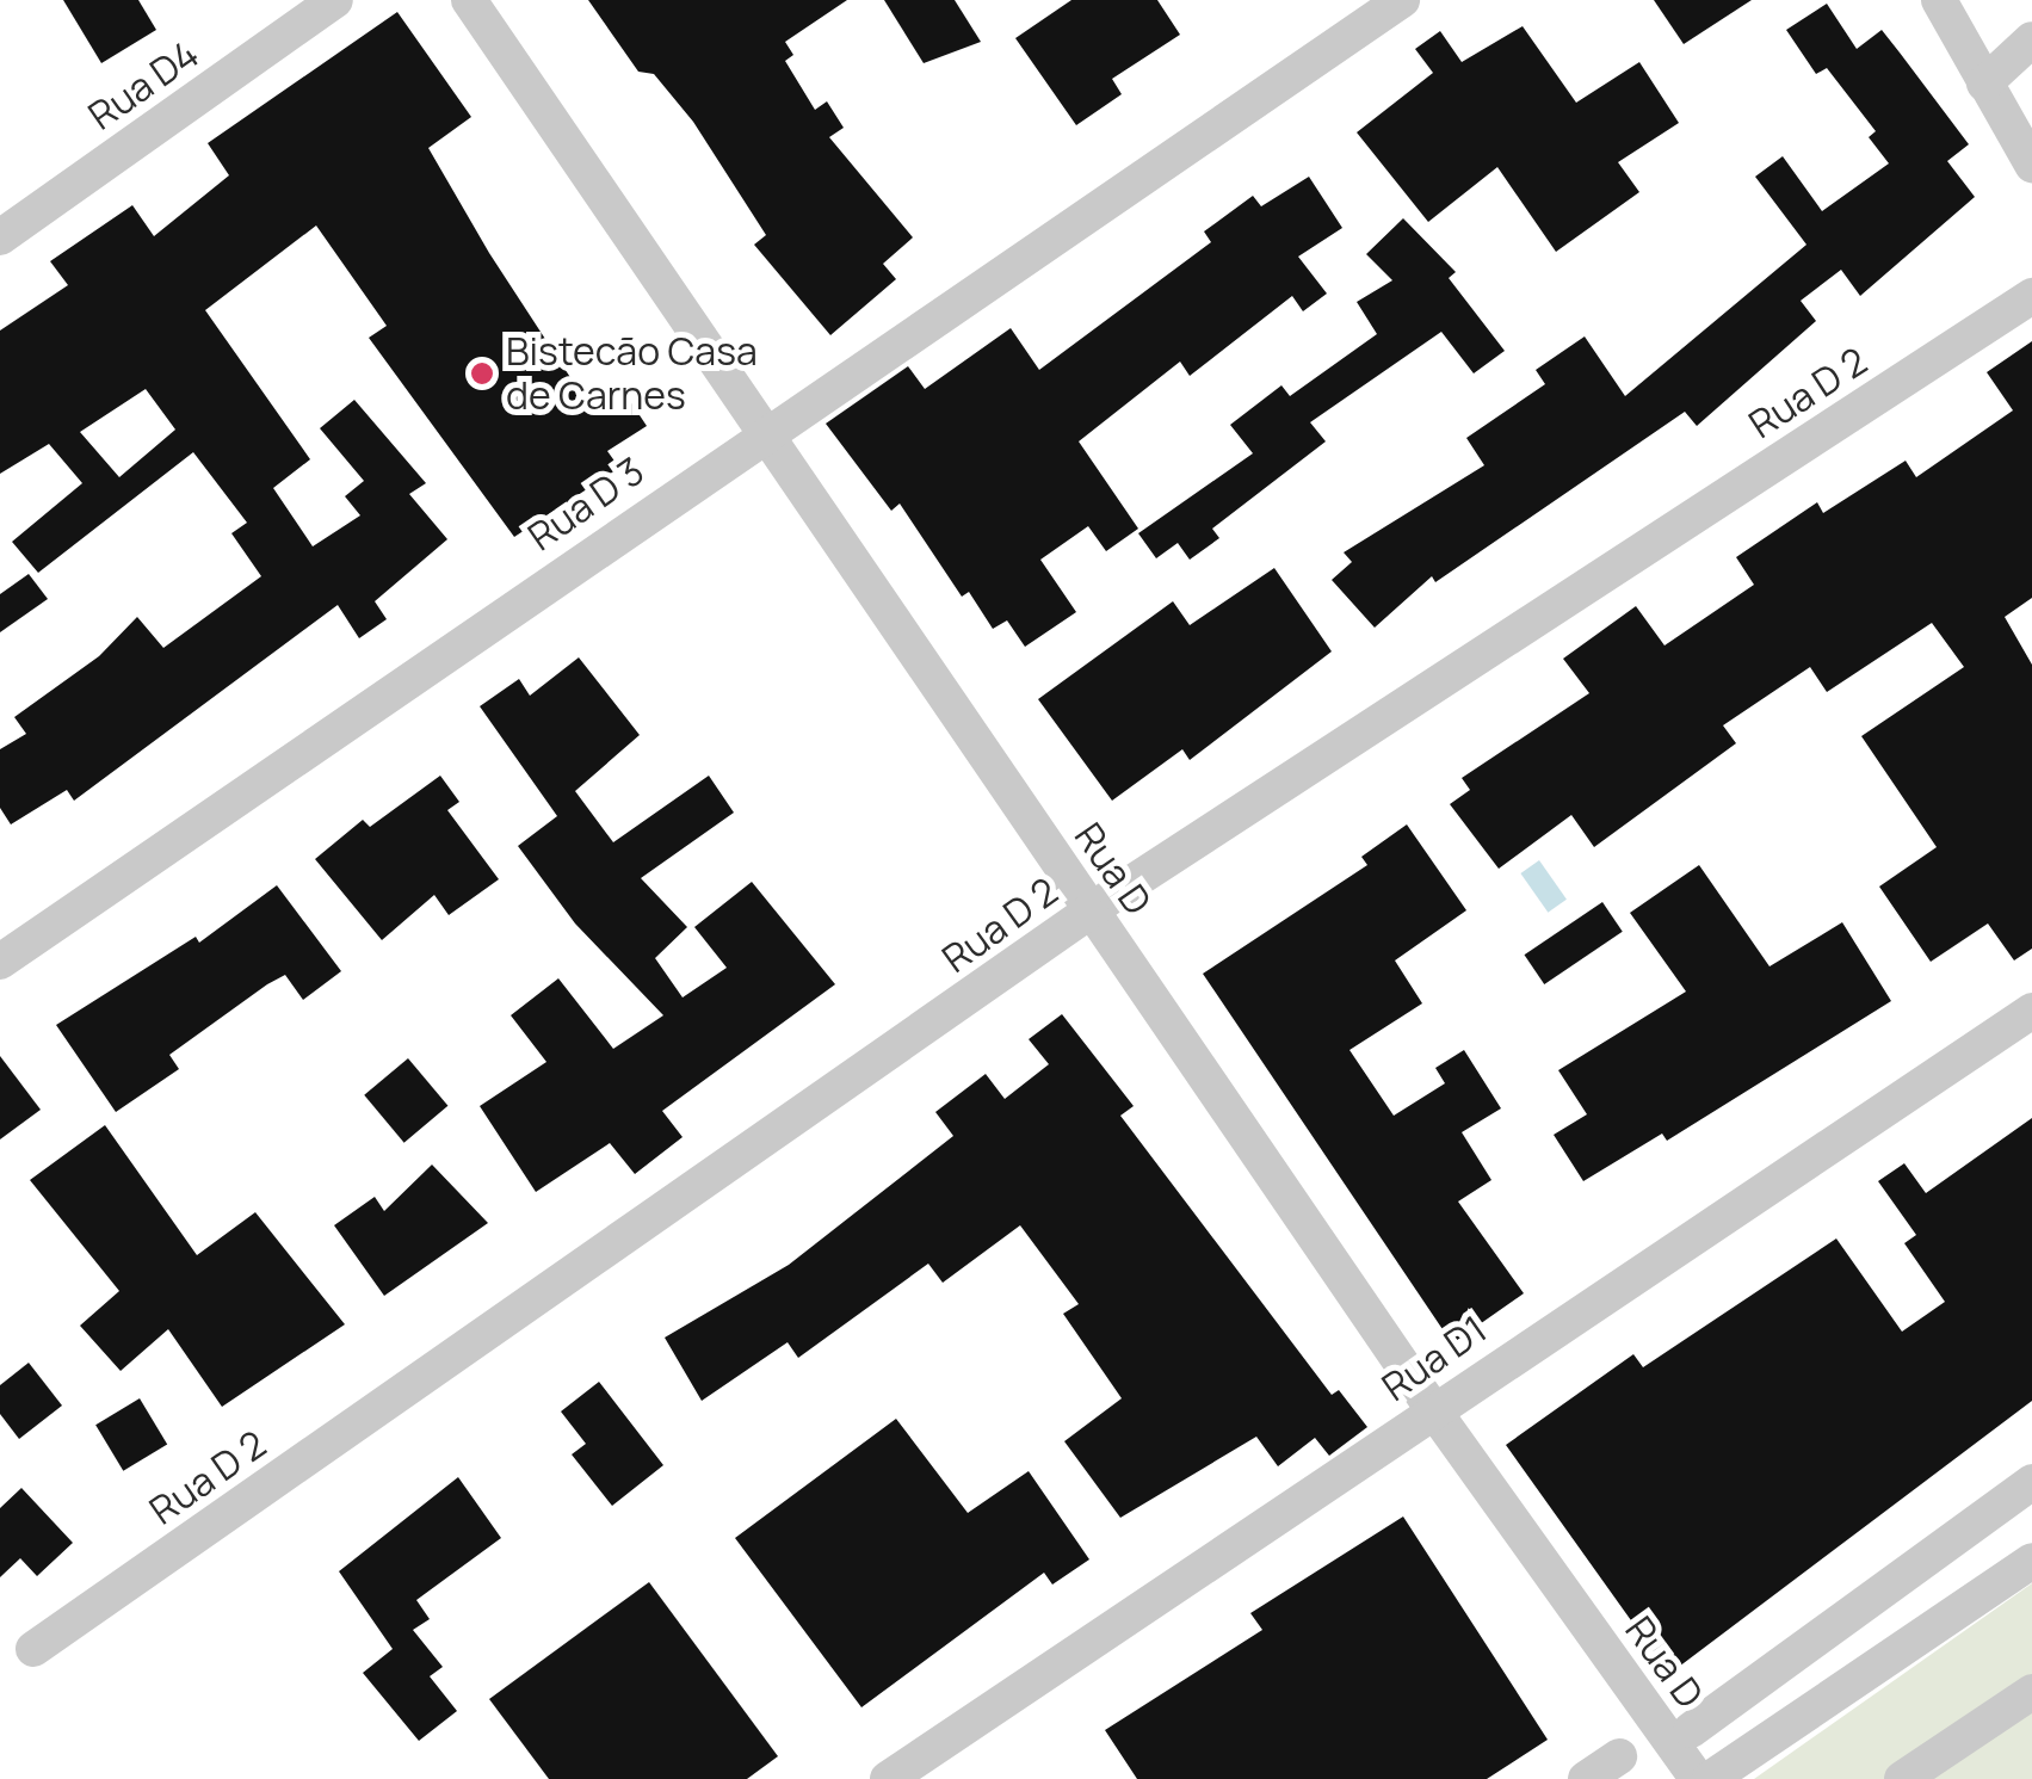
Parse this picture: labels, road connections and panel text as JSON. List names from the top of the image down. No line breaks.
{"streets":{"street":["Rua D4","Rua D 2","Rua D 3","Rua D","Rua D1"]},"crossings":[["Rua D 2","Rua D"],["Rua D 3","Rua D"],["Rua D","Rua D1"]],"places":["Bistecão Casa de Carnes"]}
